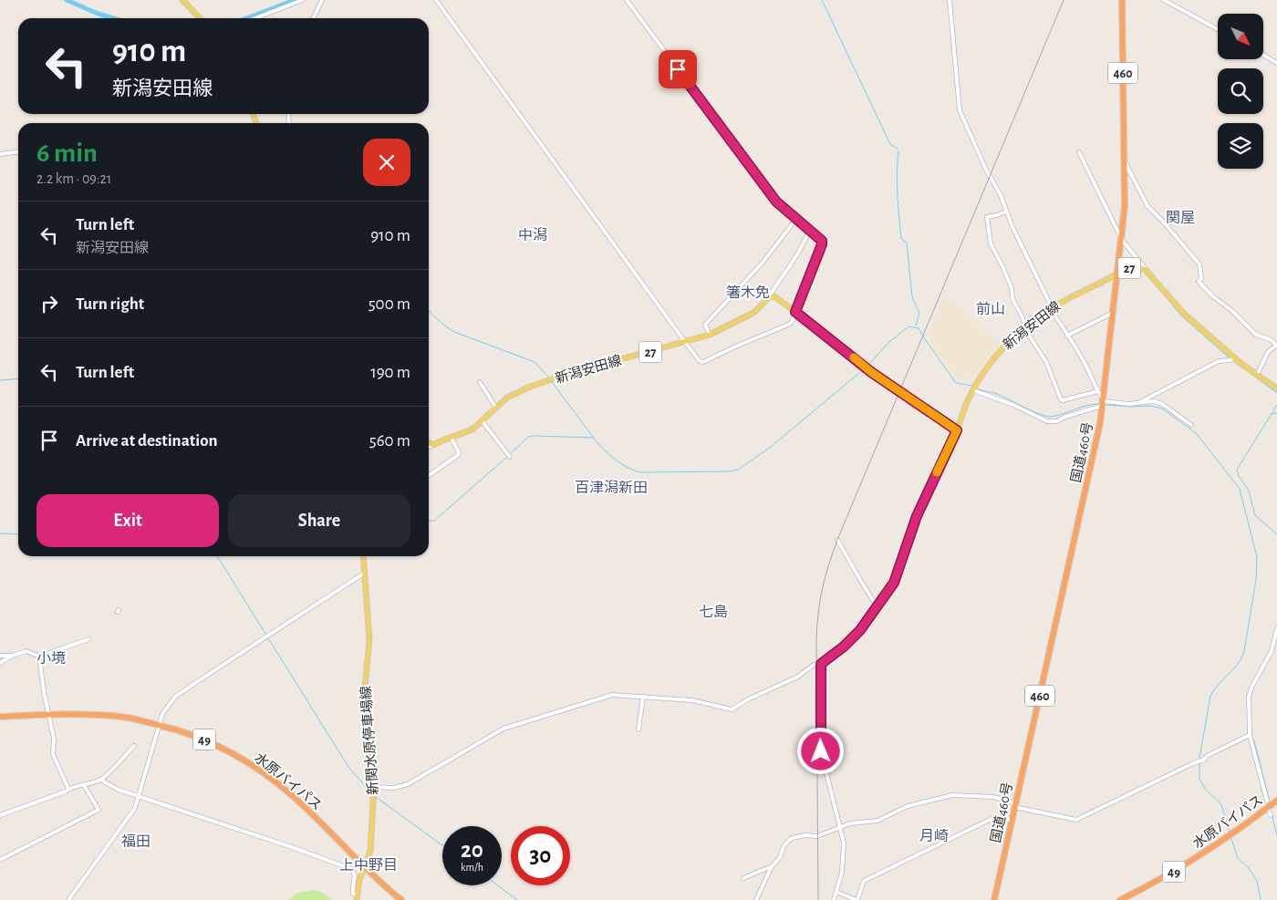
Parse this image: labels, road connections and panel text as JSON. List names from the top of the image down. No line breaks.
{"streets":{"highway":["460","国道460号","49","水原バイパス"],"main road":["27","新潟安田線","新関水原停車場線"]},"crossings":[["27","新潟安田線"],["新潟安田線","国道460号"],["新関水原停車場線","水原バイパス"]],"districts":["関屋","中潟","箸木免","前山","百津潟新田","七島","小境","月崎","福田","上中野目"],"north":"bottom right","page":{"turn":["910 m","新潟安田線"],"heading":["6 min","2.2 km · 09:21"],"list":[{"name":"Turn left","note":"新潟安田線","value":"910 m"},{"name":"Turn right","value":"500 m"},{"name":"Turn left","value":"190 m"},{"name":"Arrive at destination","value":"560 m"}],"buttons":["Exit","Share"],"speed":"20 km/h","limit":"30"}}
